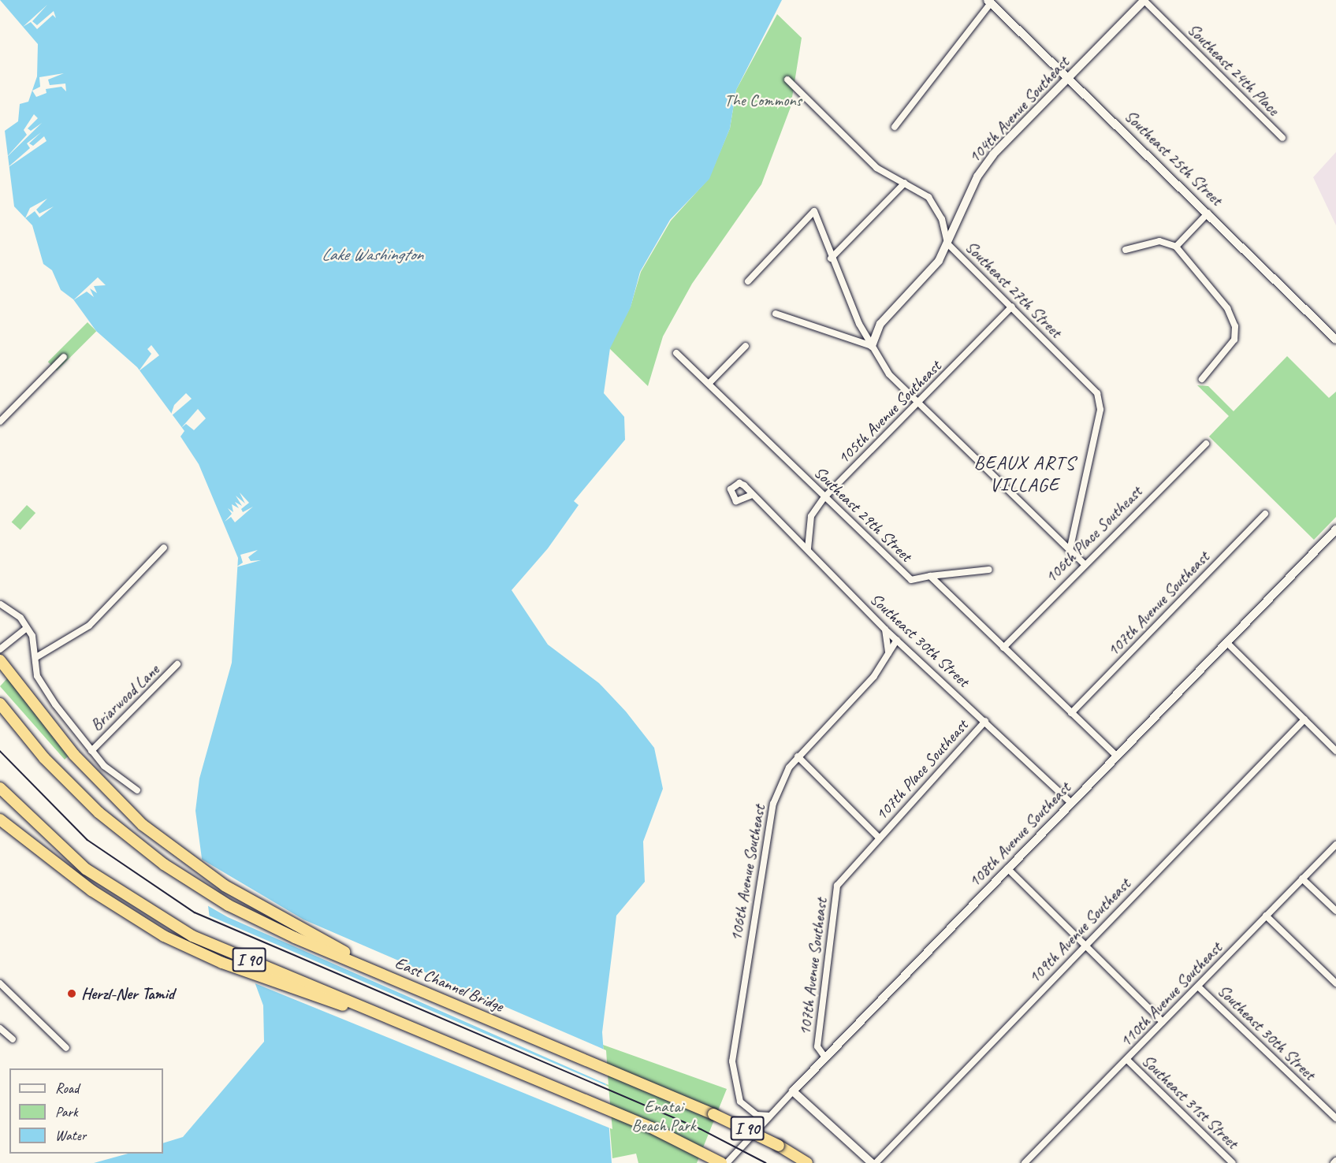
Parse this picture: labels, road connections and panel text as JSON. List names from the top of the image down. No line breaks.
{"streets":{"highway":["I 90","East Channel Bridge"],"street":["Southeast 24th Place","104th Avenue Southeast","Southeast 25th Street","Southeast 27th Street","105th Avenue Southeast","Southeast 29th Street","106th Place Southeast","107th Avenue Southeast","Southeast 30th Street","Briarwood Lane","107th Place Southeast","108th Avenue Southeast","106th Avenue Southeast","109th Avenue Southeast","110th Avenue Southeast","Southeast 31st Street"]},"crossings":[["Southeast 24th Place","104th Avenue Southeast"],["104th Avenue Southeast","Southeast 25th Street"],["104th Avenue Southeast","Southeast 27th Street"],["Southeast 27th Street","105th Avenue Southeast"],["105th Avenue Southeast","Southeast 29th Street"],["105th Avenue Southeast","Southeast 30th Street"],["107th Avenue Southeast","107th Place Southeast"],["107th Avenue Southeast","108th Avenue Southeast"],["Southeast 30th Street","107th Place Southeast"],["Southeast 30th Street","108th Avenue Southeast"],["Southeast 30th Street","106th Avenue Southeast"],["Southeast 30th Street","110th Avenue Southeast"],["108th Avenue Southeast","106th Avenue Southeast"],["110th Avenue Southeast","Southeast 31st Street"]],"districts":["BEAUX ARTS VILLAGE"],"water":["Lake Washington"],"parks":["The Commons","Enatai Beach Park"],"places":["Herzl-Ner Tamid"],"legend":["Road","Park","Water"]}
